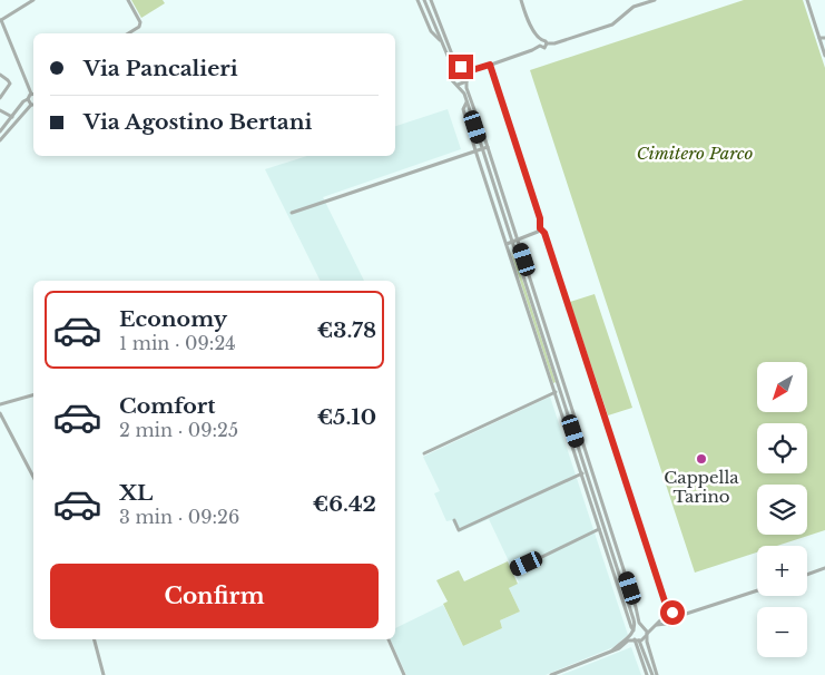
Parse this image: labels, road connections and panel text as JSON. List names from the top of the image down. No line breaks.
{"parks":["Cimitero Parco"],"places":["Cappella Tarino"],"north":"bottom left","page":{"banner":["Via Pancalieri","Via Agostino Bertani"],"list":[{"name":"Economy","note":"1 min · 09:24","value":"€3.78"},{"name":"Comfort","note":"2 min · 09:25","value":"€5.10"},{"name":"XL","note":"3 min · 09:26","value":"€6.42"}],"map_buttons":["+","−"],"buttons":"Confirm"}}
